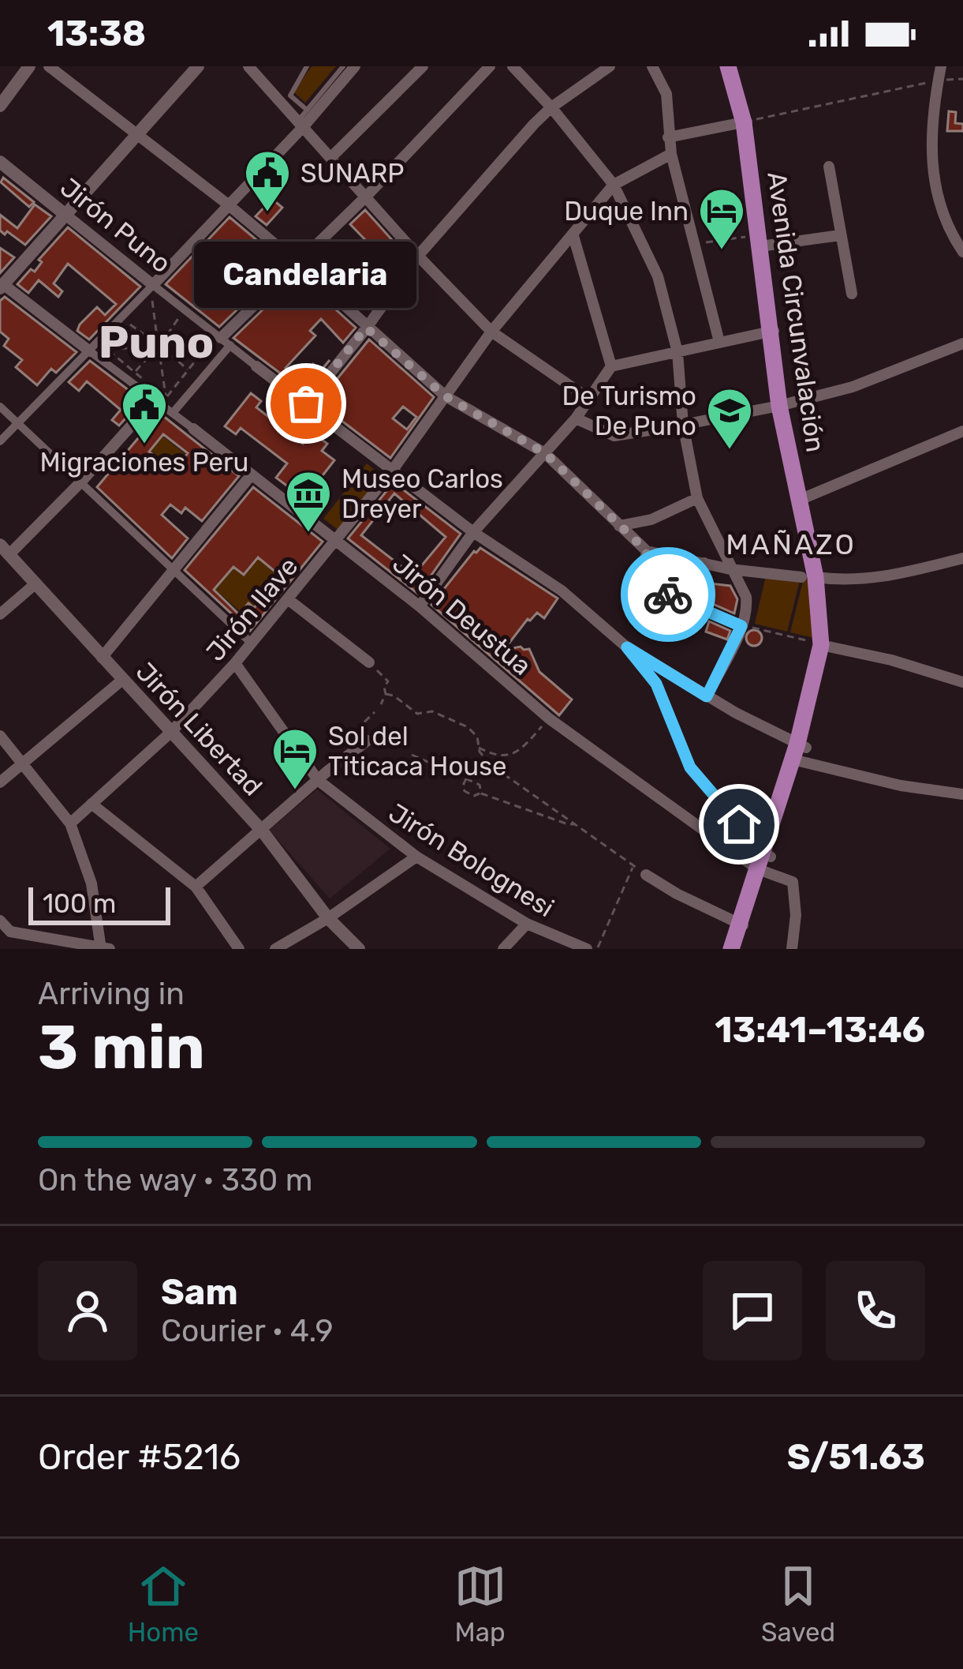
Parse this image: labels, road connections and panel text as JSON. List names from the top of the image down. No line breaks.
{"streets":{"highway":["Avenida Circunvalación"],"street":["Jirón Puno","Jirón Ilave","Jirón Deustua","Jirón Libertad","Jirón Bolognesi"]},"crossings":[["Jirón Puno","Avenida Circunvalación"],["Jirón Puno","Jirón Ilave"],["Avenida Circunvalación","Jirón Deustua"],["Jirón Ilave","Jirón Deustua"],["Jirón Ilave","Jirón Libertad"],["Jirón Ilave","Jirón Bolognesi"]],"districts":["Puno","MAÑAZO"],"places":{"public building":["SUNARP","Migraciones Peru"],"hotel":["Duque Inn","Sol del Titicaca House"],"other":["Candelaria"],"school or university":["De Turismo De Puno"],"museum":["Museo Carlos Dreyer"]},"scale_bar":"100 m","page":{"status":"13:38","bubble":"Candelaria","scale":"100 m","heading":["3 min","Arriving in","13:41–13:46"],"panel":["Sam","Courier · 4.9","Order #5216","S/51.63"],"bar":"On the way · 330 m","tabs":["Home","Map","Saved"]}}
